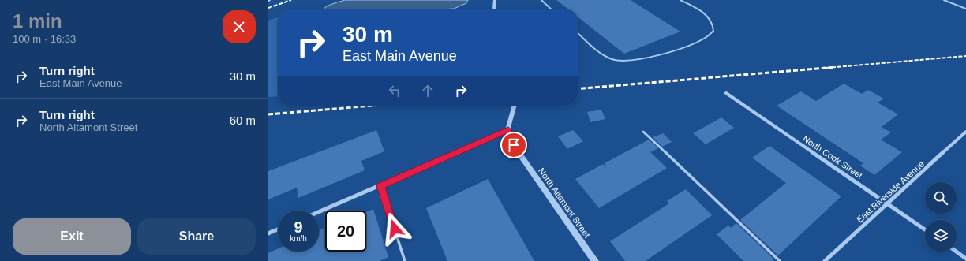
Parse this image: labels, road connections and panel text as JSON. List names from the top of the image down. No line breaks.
{"streets":{"street":["North Cook Street","East Riverside Avenue","North Altamont Street"]},"crossings":[["North Cook Street","East Riverside Avenue"]],"page":{"heading":["1 min","100 m · 16:33"],"turn":["30 m","East Main Avenue"],"list":[{"name":"Turn right","note":"East Main Avenue","value":"30 m"},{"name":"Turn right","note":"North Altamont Street","value":"60 m"}],"speed":"9 km/h","limit":"20","buttons":["Exit","Share"]}}
